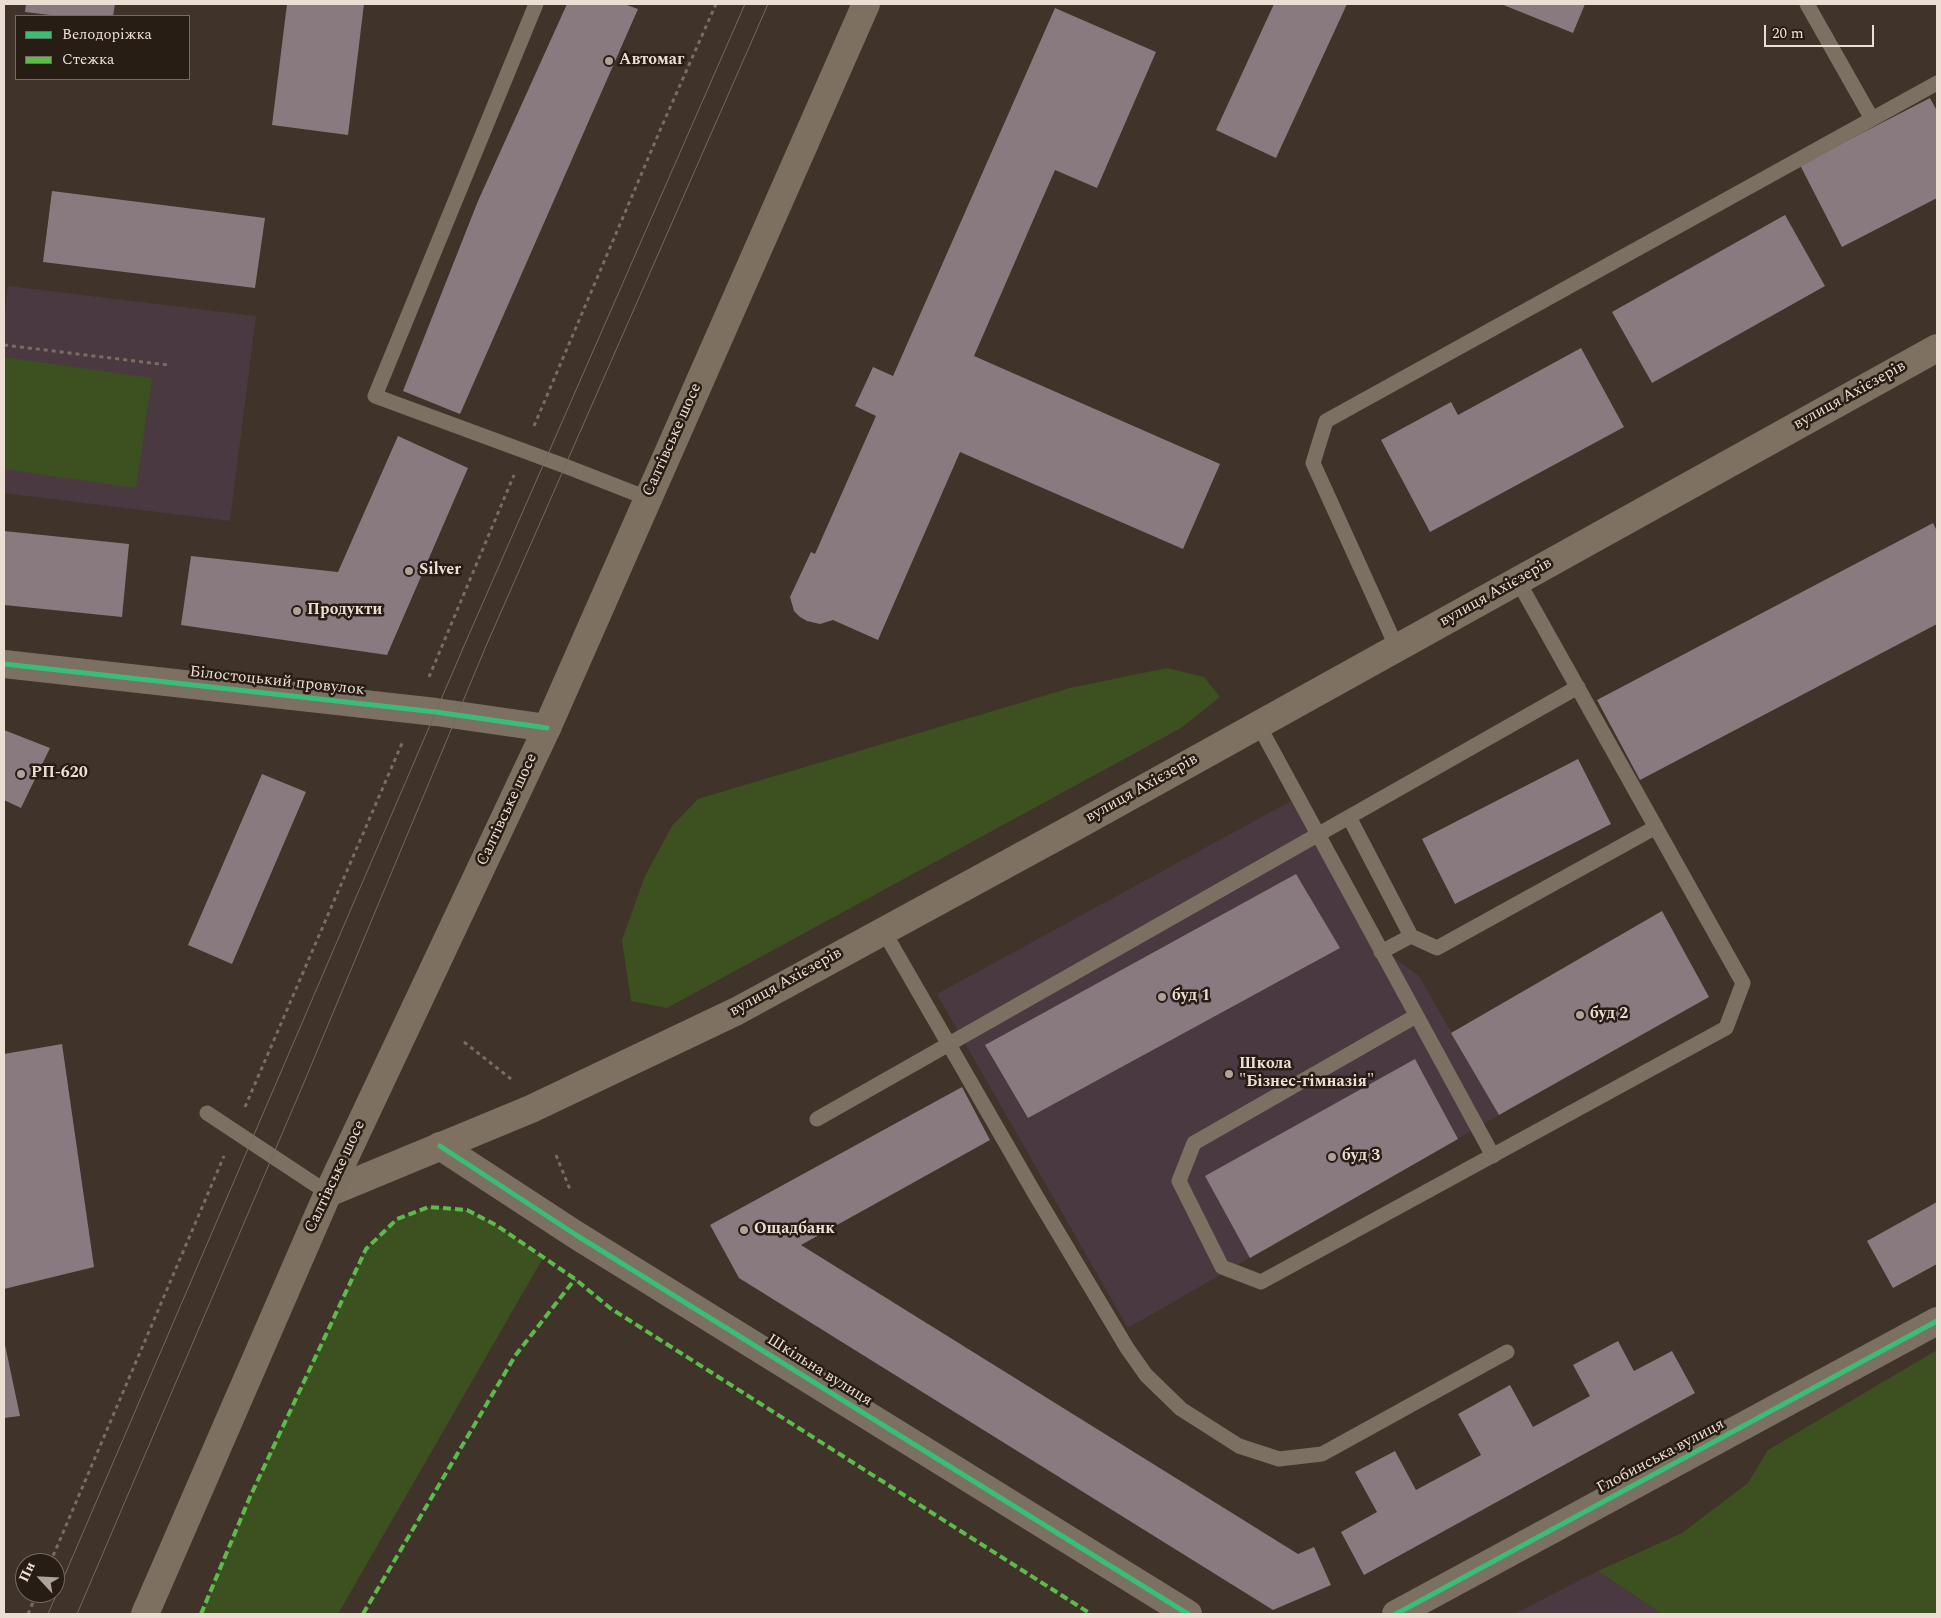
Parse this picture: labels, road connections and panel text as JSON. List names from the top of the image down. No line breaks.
{"streets":{"main road":["вулиця Ахієзерів","Салтівське шосе"],"street":["Білостоцький провулок","Шкільна вулиця","Глобинська вулиця"]},"crossings":[["вулиця Ахієзерів","Салтівське шосе"],["вулиця Ахієзерів","Шкільна вулиця"],["Салтівське шосе","Білостоцький провулок"]],"places":["Автомаг","Silver","Продукти","РП-620","буд 1","буд 2","Школа \"Бізнес-гімназія\"","буд 3","Ощадбанк"],"legend":["Велодоріжка","Стежка"],"scale_bar":"20 m","north":"top left"}
